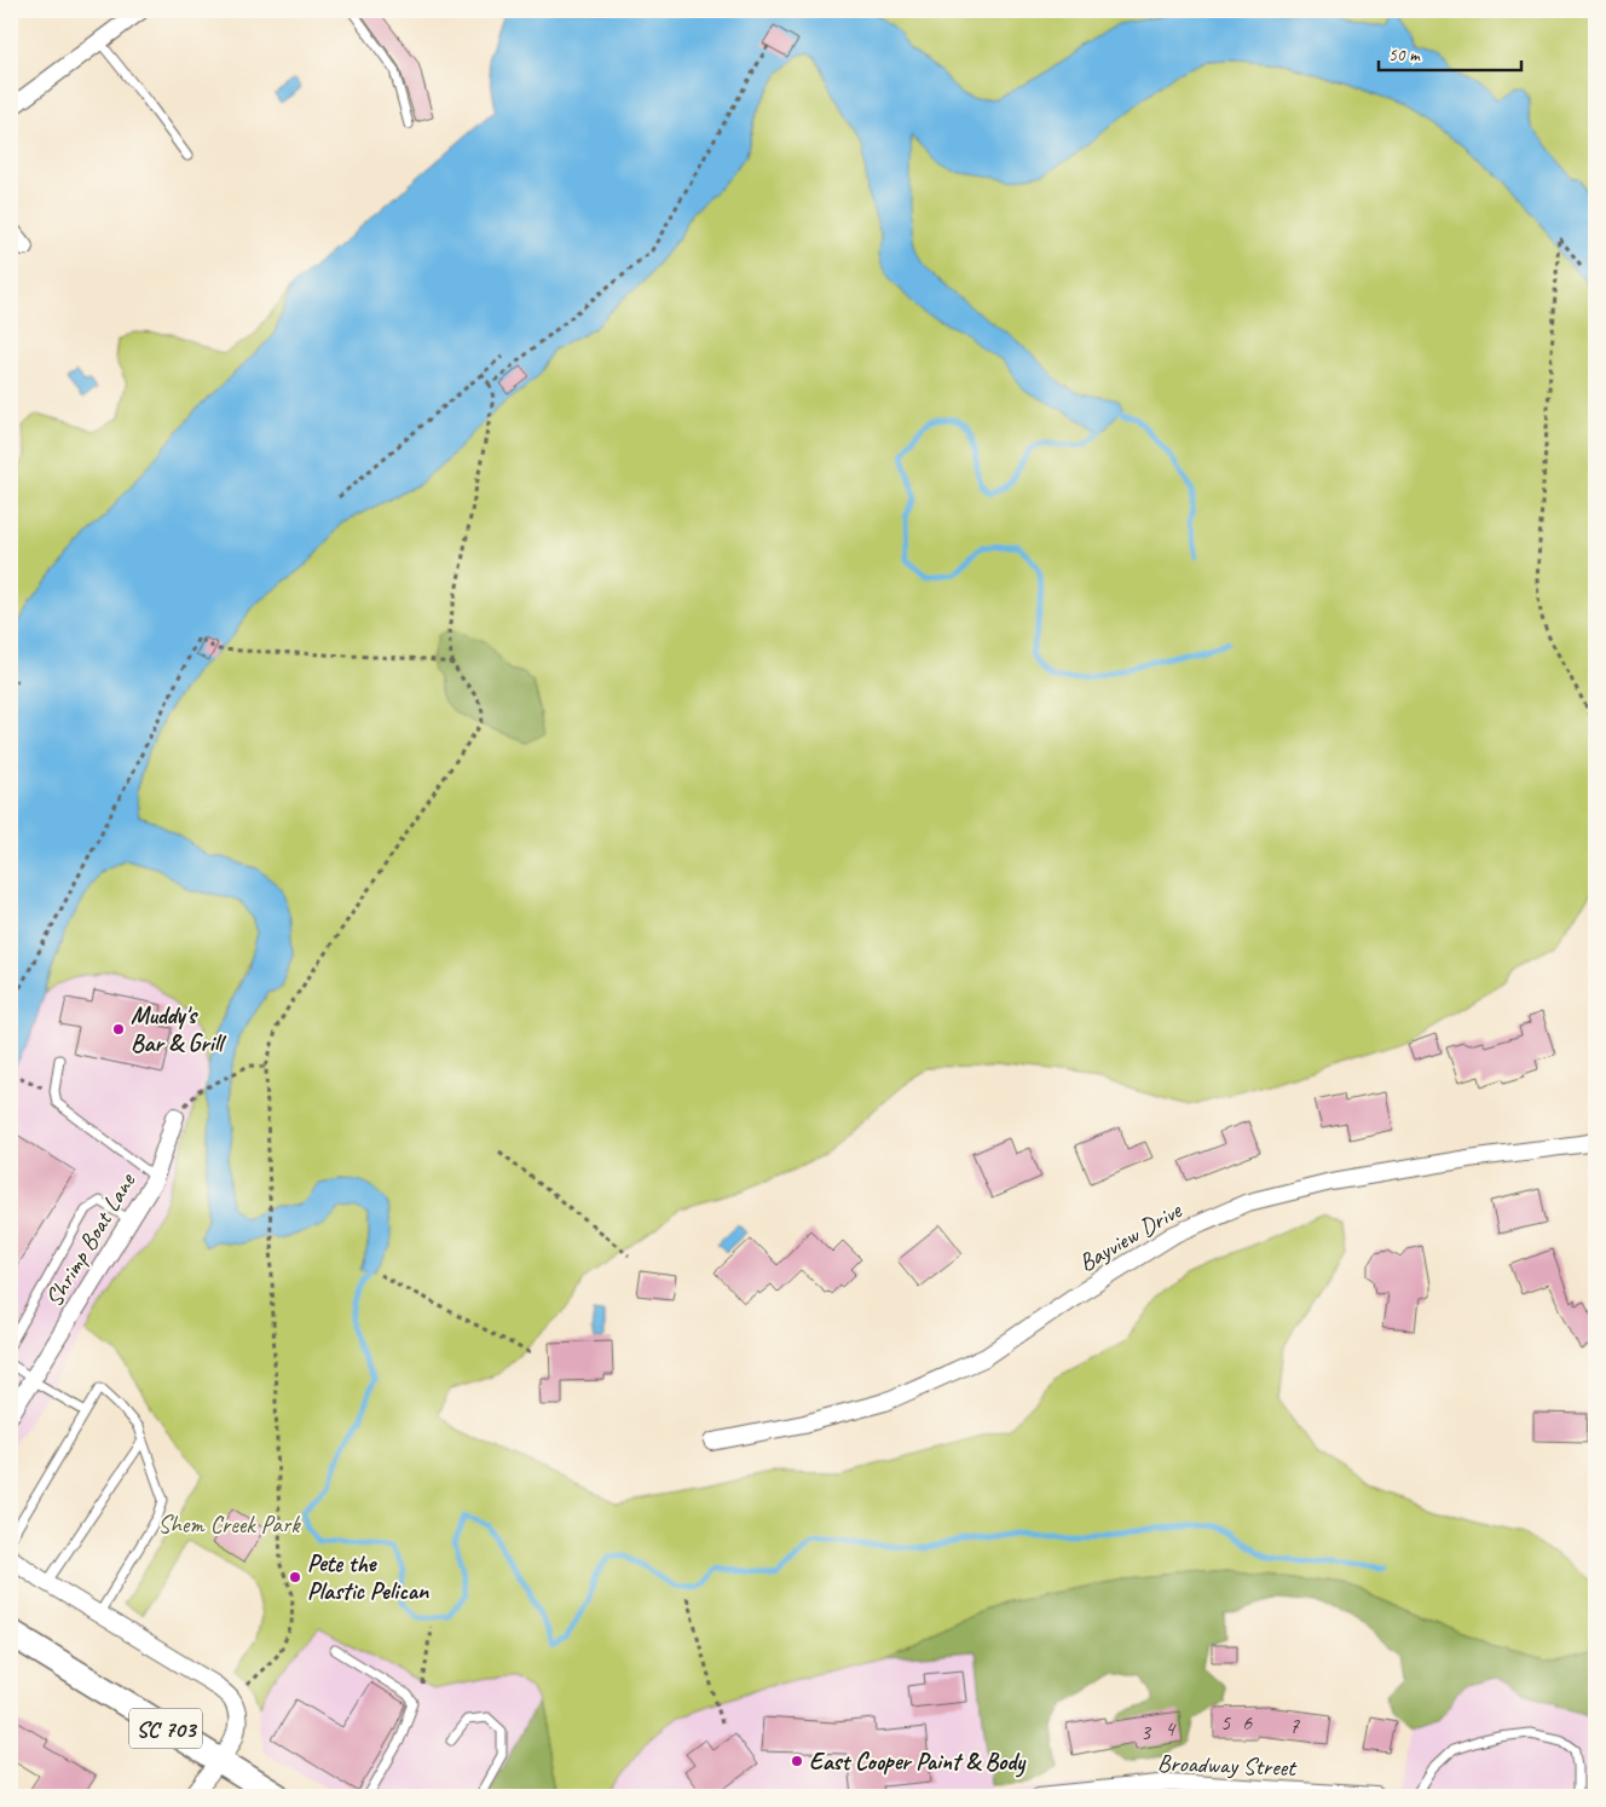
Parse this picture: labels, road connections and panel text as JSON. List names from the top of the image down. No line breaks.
{"streets":{"main road":["SC 703"],"street":["Bayview Drive","Shrimp Boat Lane","Broadway Street"]},"parks":["Shem Creek Park"],"places":["Muddy's Bar & Grill","Pete the Plastic Pelican","East Cooper Paint & Body"],"house_numbers":["5","6","7","4","3"],"scale_bar":"50 m"}
